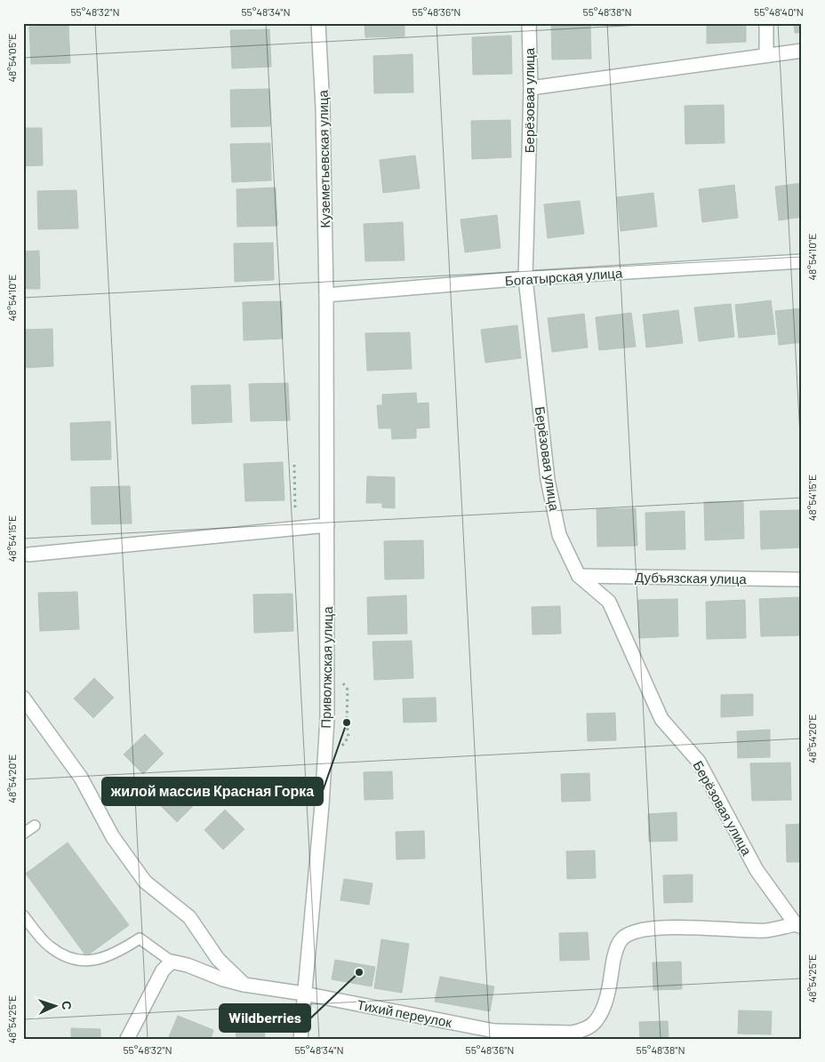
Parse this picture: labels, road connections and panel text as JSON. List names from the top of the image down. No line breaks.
{"streets":{"street":["Берёзовая улица","Куземетьевская улица","Богатырская улица","Дубъязская улица","Приволжская улица","Тихий переулок"]},"crossings":[["Берёзовая улица","Богатырская улица"],["Берёзовая улица","Дубъязская улица"],["Берёзовая улица","Тихий переулок"],["Куземетьевская улица","Богатырская улица"],["Куземетьевская улица","Приволжская улица"],["Богатырская улица","Приволжская улица"],["Приволжская улица","Тихий переулок"]],"places":["жилой массив Красная Горка","Wildberries"],"north":"right","coordinates":["55°48'32\"N","55°48'34\"N","55°48'36\"N","55°48'38\"N","55°48'40\"N","48°54'05\"E","48°54'10\"E","48°54'15\"E","48°54'20\"E","48°54'25\"E"]}
